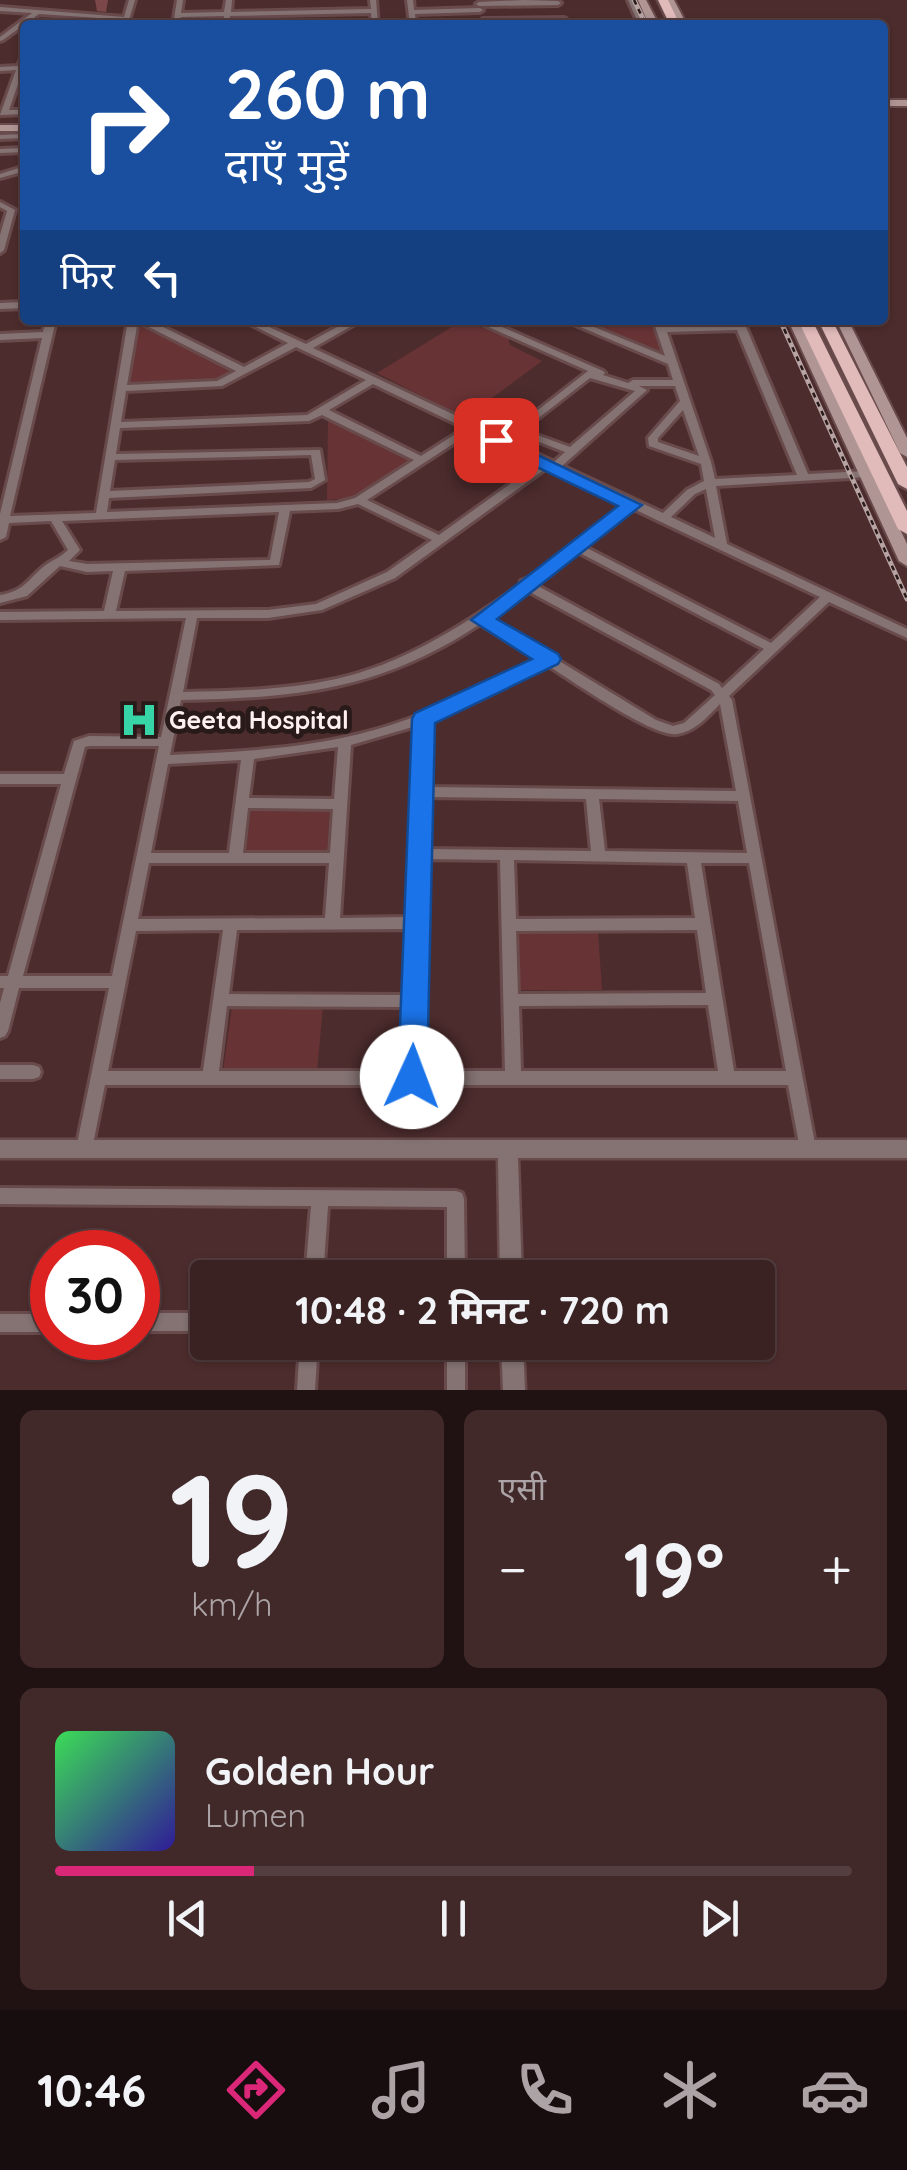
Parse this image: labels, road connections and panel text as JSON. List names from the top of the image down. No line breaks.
{"places":{"hospital":["Geeta Hospital"]},"page":{"turn":["260 m","दाएँ मुड़ें"],"then":"फिर","limit":"30","trip":"10:48 · 2 मिनट · 720 m","tile":[["19","km/h"],"एसी"],"heat":["−","19°","+"],"song":["Golden Hour","Lumen"],"tabs":"10:46"}}
